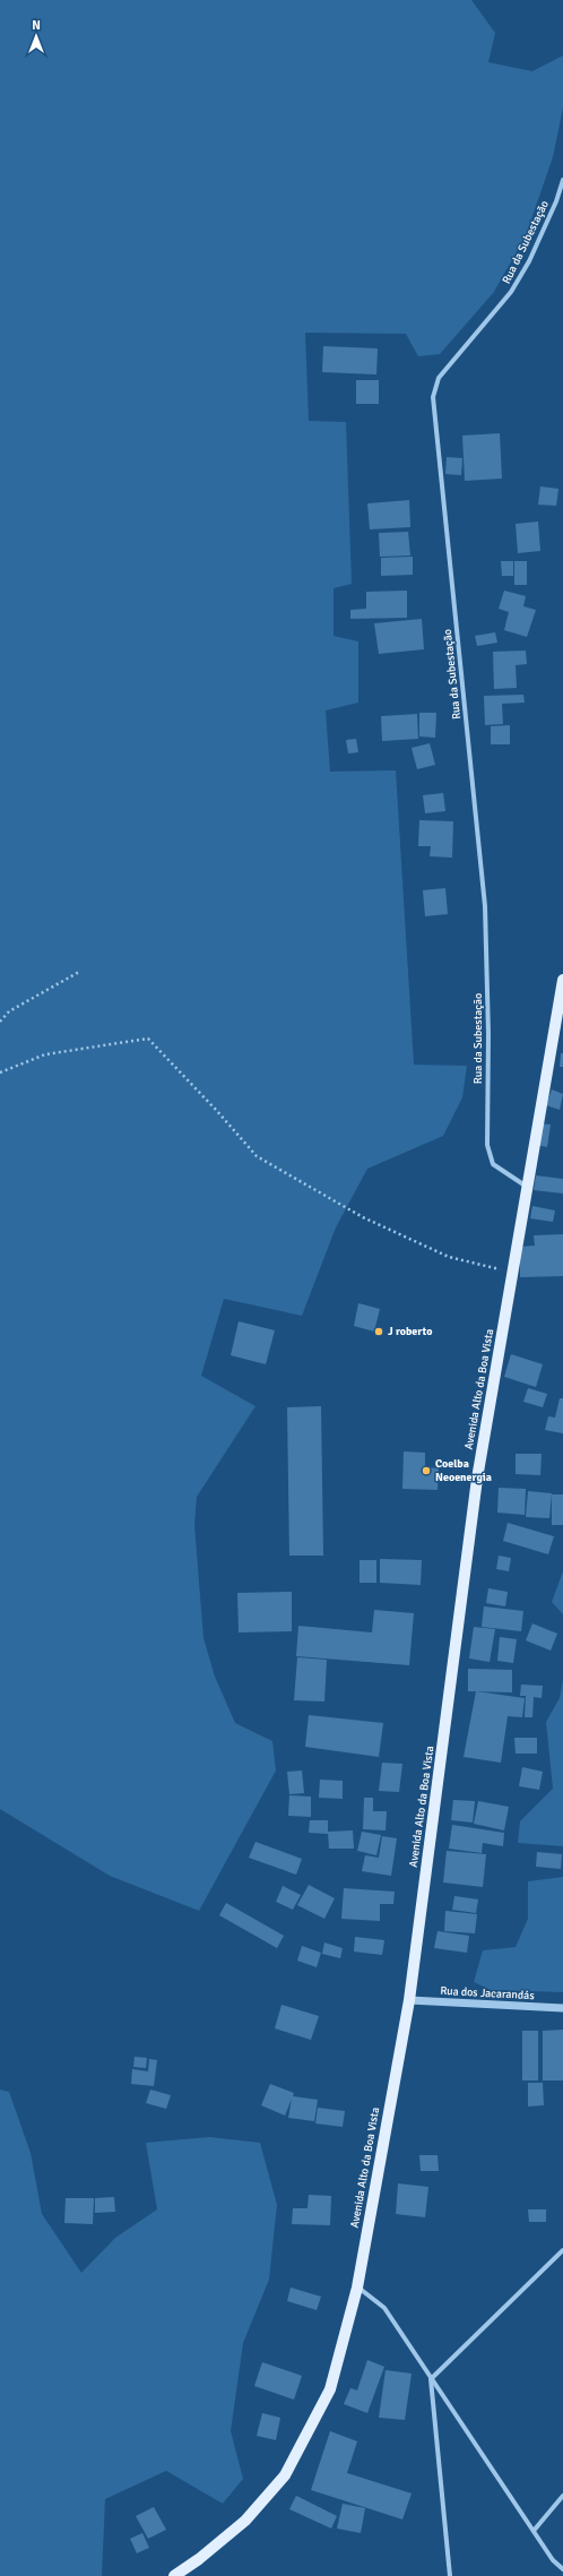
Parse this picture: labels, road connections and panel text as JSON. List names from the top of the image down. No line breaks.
{"streets":{"main road":["Avenida Alto da Boa Vista"],"street":["Rua da Subestação","Rua dos Jacarandás"]},"crossings":[["Rua da Subestação","Avenida Alto da Boa Vista"],["Avenida Alto da Boa Vista","Rua dos Jacarandás"]],"places":["J roberto","Coelba Neoenergia"],"north":"top"}
